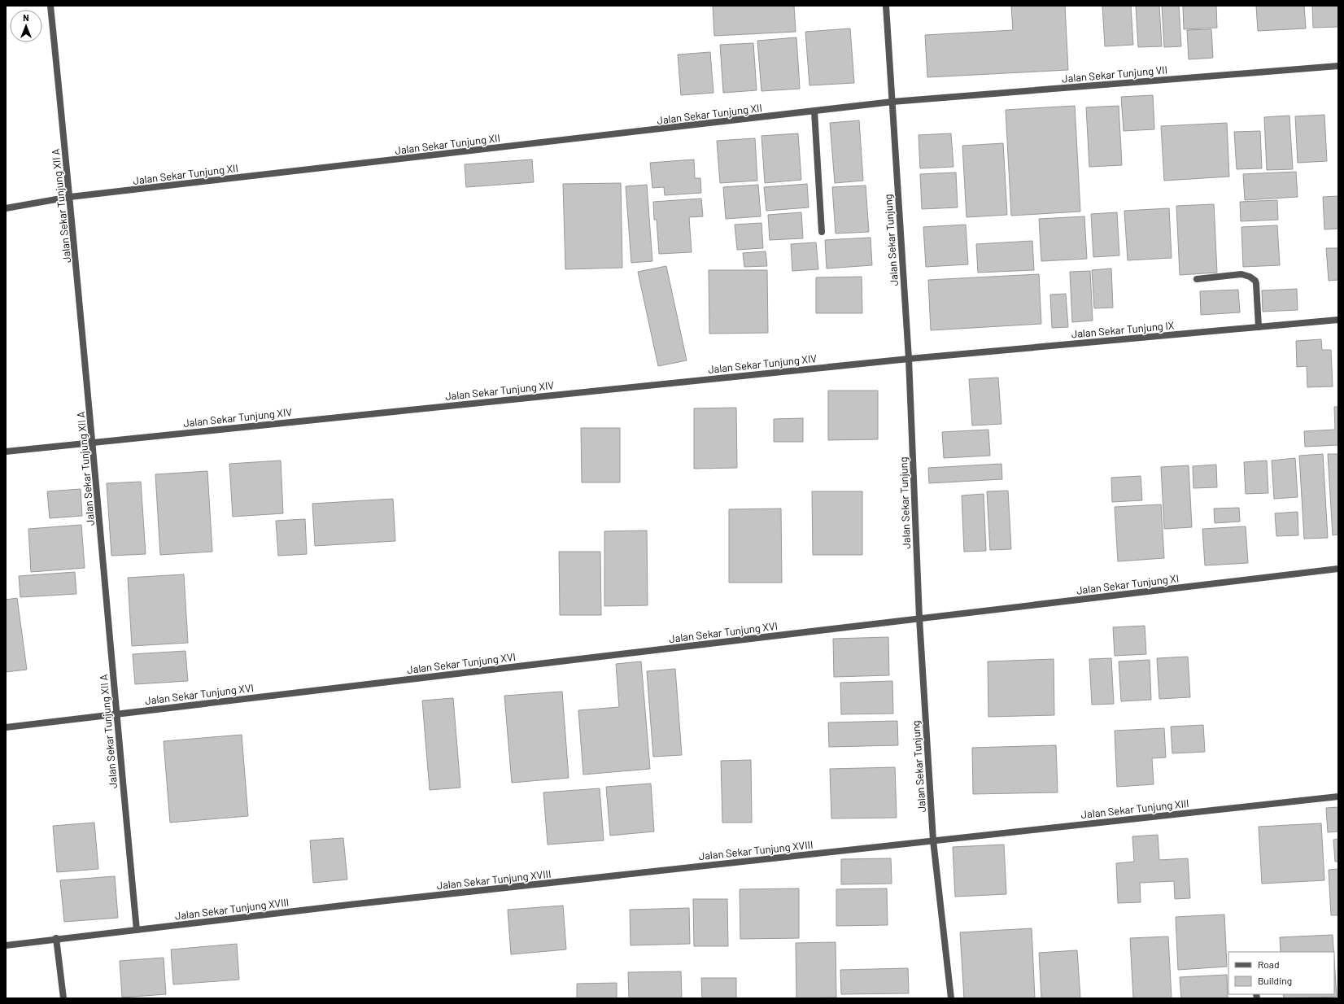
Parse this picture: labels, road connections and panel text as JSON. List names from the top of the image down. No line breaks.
{"streets":{"street":["Jalan Sekar Tunjung VII","Jalan Sekar Tunjung XII","Jalan Sekar Tunjung XII A","Jalan Sekar Tunjung","Jalan Sekar Tunjung IX","Jalan Sekar Tunjung XIV","Jalan Sekar Tunjung XI","Jalan Sekar Tunjung XVI","Jalan Sekar Tunjung XIII","Jalan Sekar Tunjung XVIII"]},"crossings":[["Jalan Sekar Tunjung VII","Jalan Sekar Tunjung XII"],["Jalan Sekar Tunjung VII","Jalan Sekar Tunjung"],["Jalan Sekar Tunjung XII","Jalan Sekar Tunjung XII A"],["Jalan Sekar Tunjung XII","Jalan Sekar Tunjung"],["Jalan Sekar Tunjung XII A","Jalan Sekar Tunjung XIV"],["Jalan Sekar Tunjung XII A","Jalan Sekar Tunjung XVI"],["Jalan Sekar Tunjung XII A","Jalan Sekar Tunjung XVIII"],["Jalan Sekar Tunjung","Jalan Sekar Tunjung IX"],["Jalan Sekar Tunjung","Jalan Sekar Tunjung XIV"],["Jalan Sekar Tunjung","Jalan Sekar Tunjung XI"],["Jalan Sekar Tunjung","Jalan Sekar Tunjung XVI"],["Jalan Sekar Tunjung","Jalan Sekar Tunjung XIII"],["Jalan Sekar Tunjung","Jalan Sekar Tunjung XVIII"],["Jalan Sekar Tunjung IX","Jalan Sekar Tunjung XIV"],["Jalan Sekar Tunjung XI","Jalan Sekar Tunjung XVI"],["Jalan Sekar Tunjung XIII","Jalan Sekar Tunjung XVIII"]],"legend":["Road","Building"],"north":"top"}
